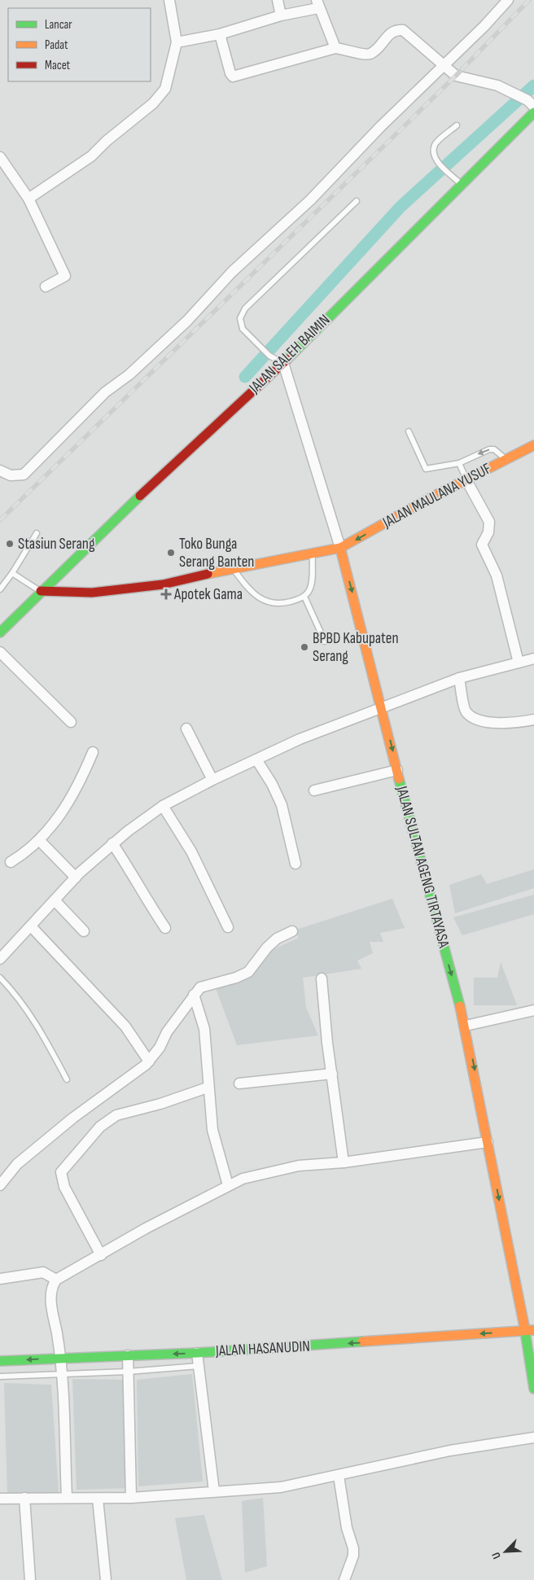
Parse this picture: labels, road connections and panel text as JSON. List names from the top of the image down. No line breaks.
{"streets":{"main road":["JALAN SALEH BAIMIN","JALAN MAULANA YUSUF","JALAN SULTAN AGENG TIRTAYASA","JALAN HASANUDIN"]},"crossings":[["JALAN SALEH BAIMIN","JALAN MAULANA YUSUF"],["JALAN MAULANA YUSUF","JALAN SULTAN AGENG TIRTAYASA"],["JALAN SULTAN AGENG TIRTAYASA","JALAN HASANUDIN"]],"one_way":["JALAN SULTAN AGENG TIRTAYASA","JALAN HASANUDIN"],"places":{"other":["Stasiun Serang","Toko Bunga Serang Banten","BPBD Kabupaten Serang"],"health":["Apotek Gama"]},"legend":["Lancar","Padat","Macet"],"north":"bottom left"}
